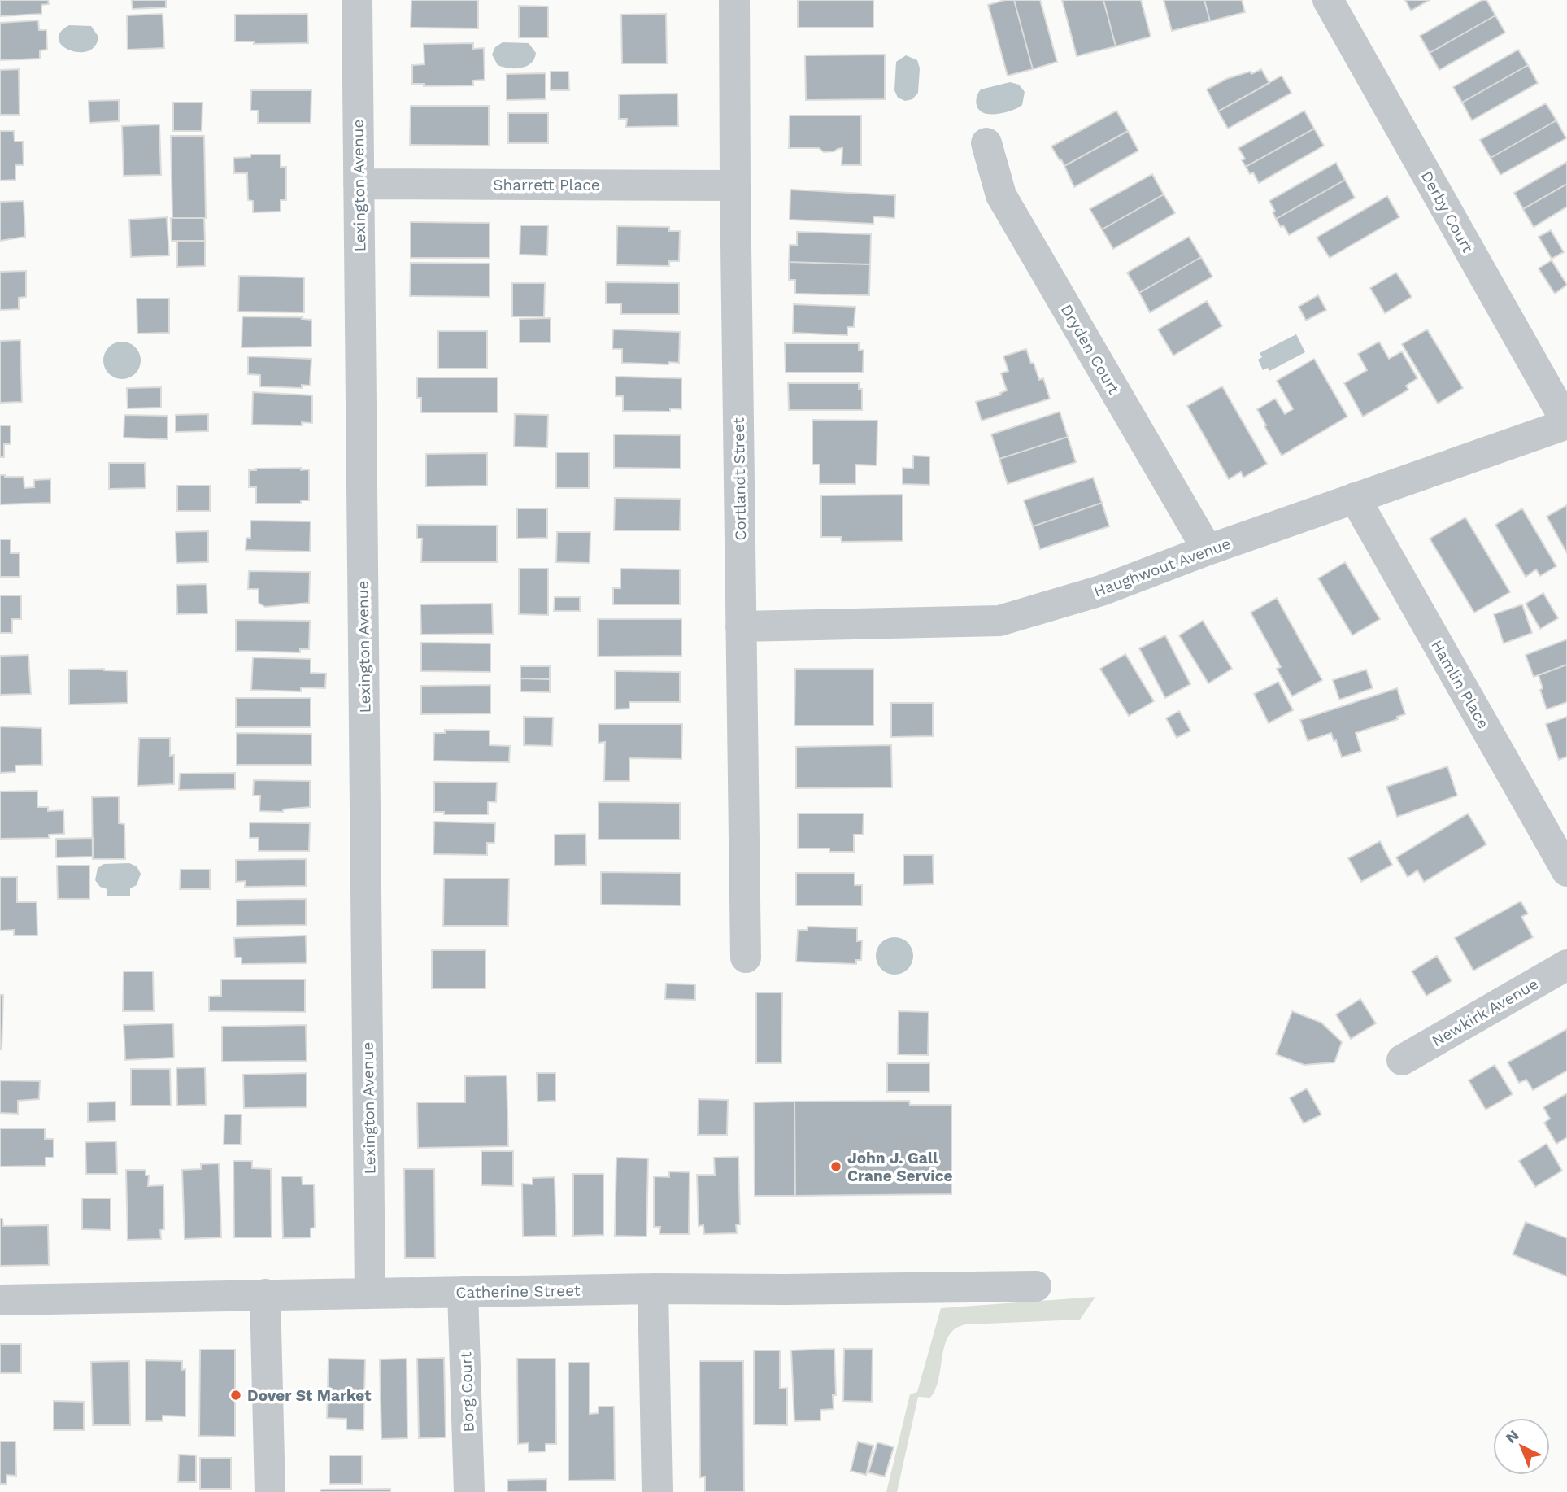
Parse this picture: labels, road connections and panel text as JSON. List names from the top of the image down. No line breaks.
{"streets":{"street":["Sharrett Place","Lexington Avenue","Derby Court","Dryden Court","Cortlandt Street","Haughwout Avenue","Hamlin Place","Newkirk Avenue","Catherine Street","Borg Court"]},"crossings":[["Sharrett Place","Lexington Avenue"],["Sharrett Place","Cortlandt Street"],["Lexington Avenue","Catherine Street"],["Derby Court","Haughwout Avenue"],["Dryden Court","Haughwout Avenue"],["Cortlandt Street","Haughwout Avenue"],["Haughwout Avenue","Hamlin Place"],["Catherine Street","Borg Court"]],"places":["John J. Gall Crane Service","Dover St Market"],"north":"top left"}
